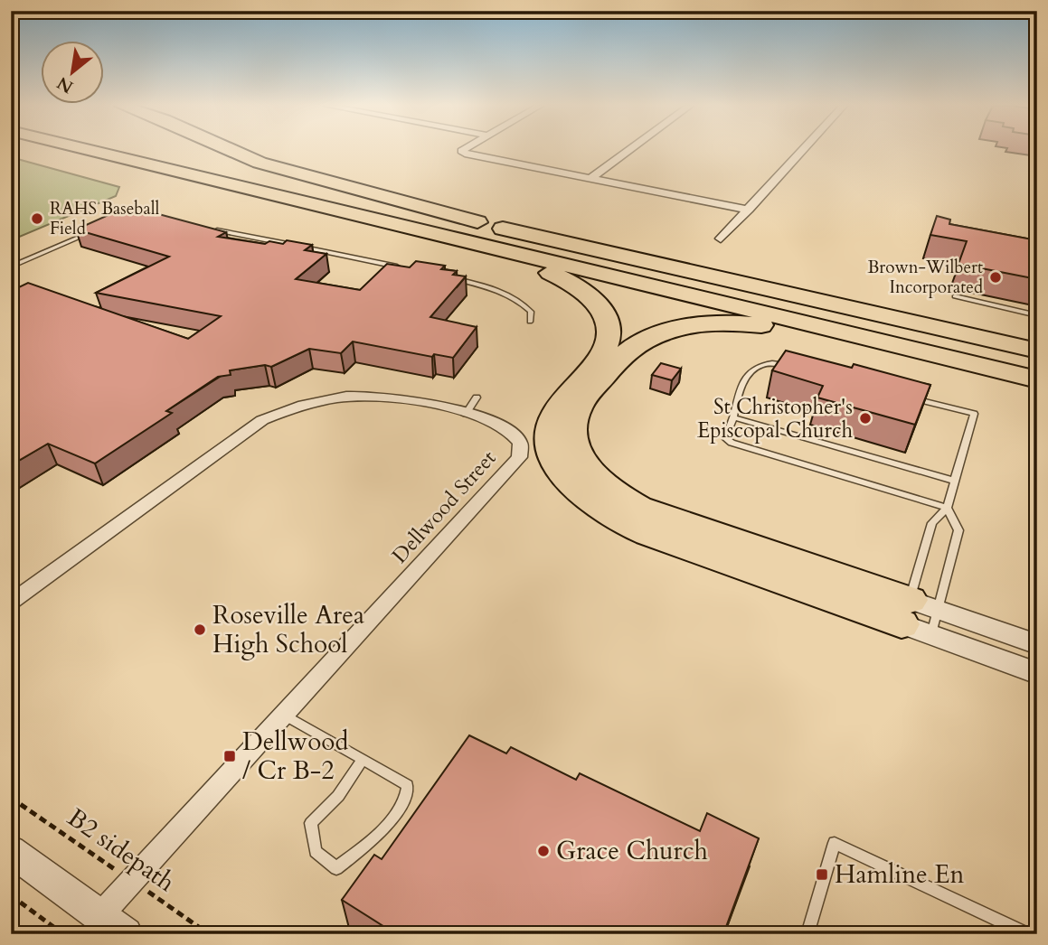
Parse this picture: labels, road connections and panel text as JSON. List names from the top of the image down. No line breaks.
{"streets":{"street":["Dellwood Street"],"path":["B2 sidepath"]},"crossings":[["Dellwood Street","B2 sidepath"]],"places":{"other":["RAHS Baseball Field","Brown-Wilbert Incorporated","St Christopher's Episcopal Church","Roseville Area High School","Grace Church"],"transit":["Dellwood / Cr B-2","Hamline En"]},"north":"bottom left"}
